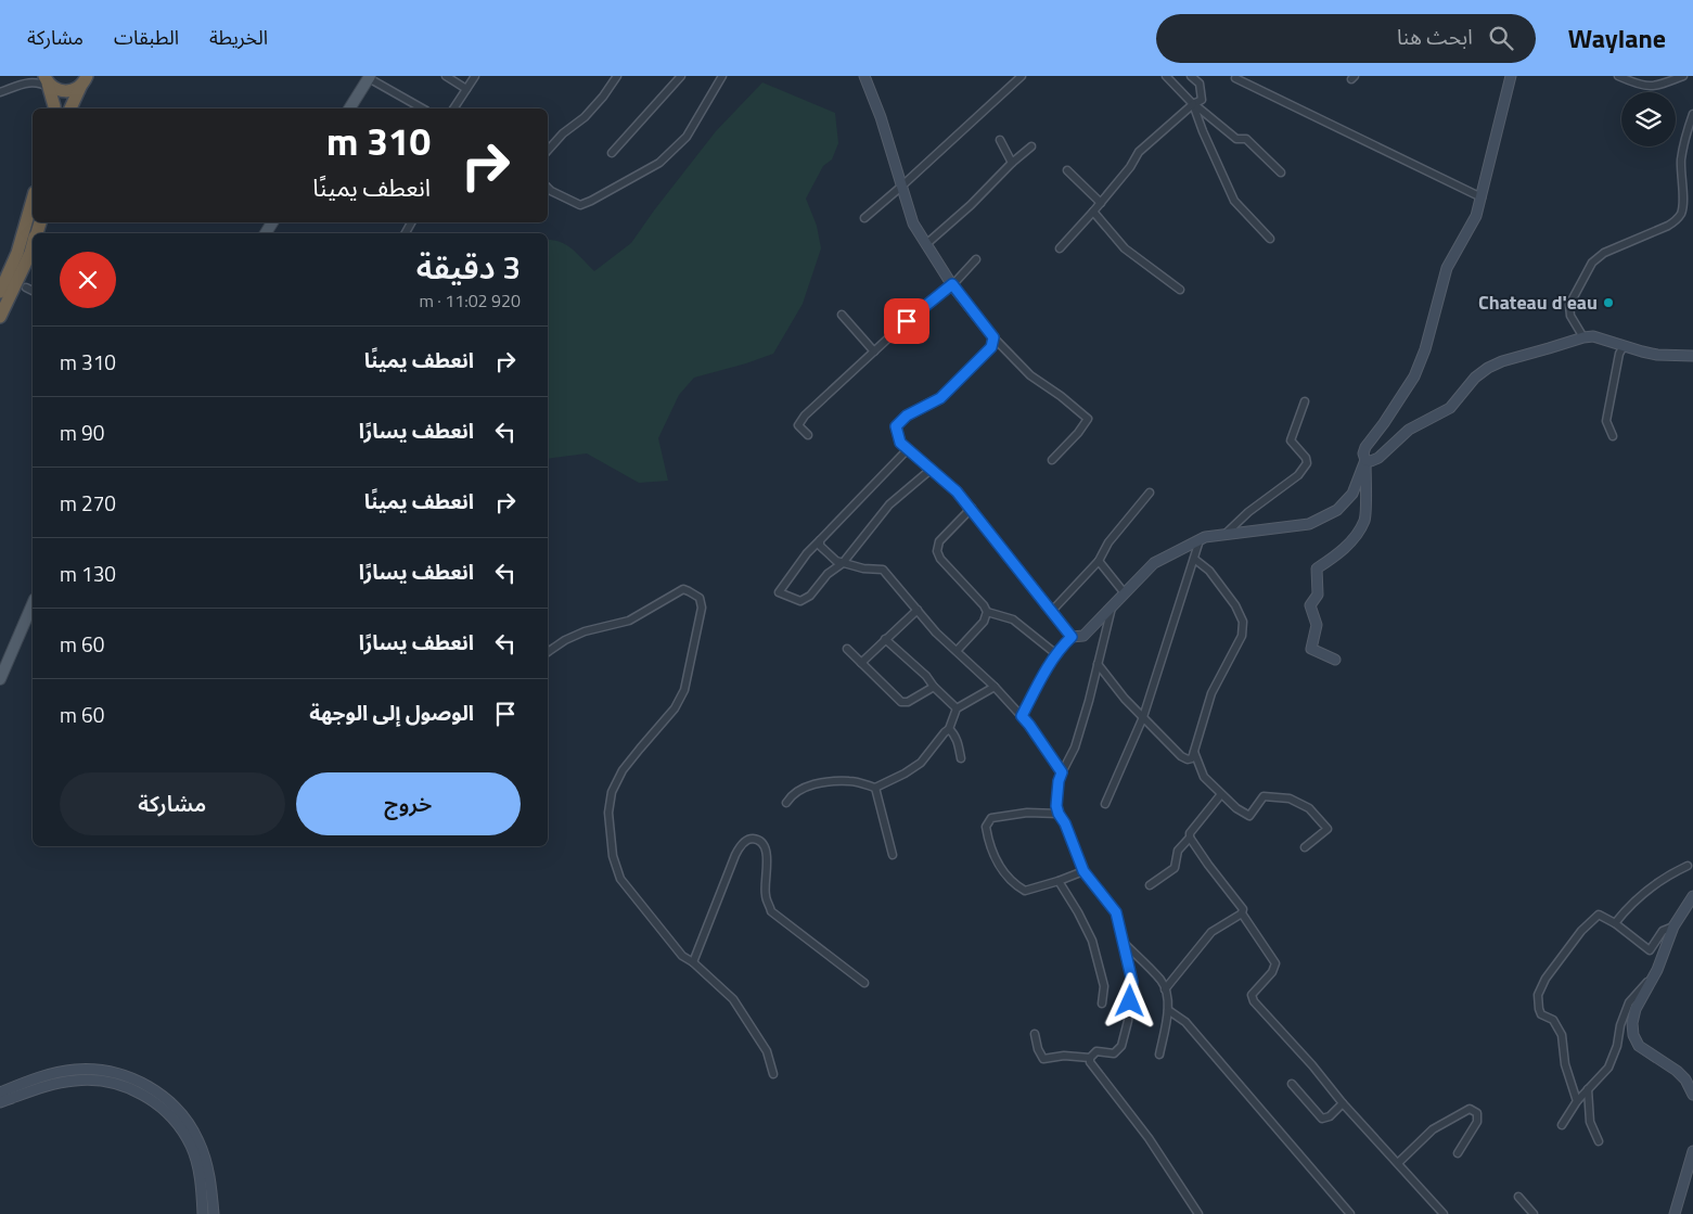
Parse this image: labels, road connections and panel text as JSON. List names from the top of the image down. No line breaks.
{"places":["Chateau d'eau"],"page":{"header":"Waylane","search":"ابحث هنا","nav":["الخريطة","الطبقات","مشاركة"],"turn":["310 m","انعطف يمينًا"],"heading":["3 دقيقة","920 m · 11:02"],"list":[{"name":"انعطف يمينًا","value":"310 m"},{"name":"انعطف يسارًا","value":"90 m"},{"name":"انعطف يمينًا","value":"270 m"},{"name":"انعطف يسارًا","value":"130 m"},{"name":"انعطف يسارًا","value":"60 m"},{"name":"الوصول إلى الوجهة","value":"60 m"}],"buttons":["خروج","مشاركة"]}}
